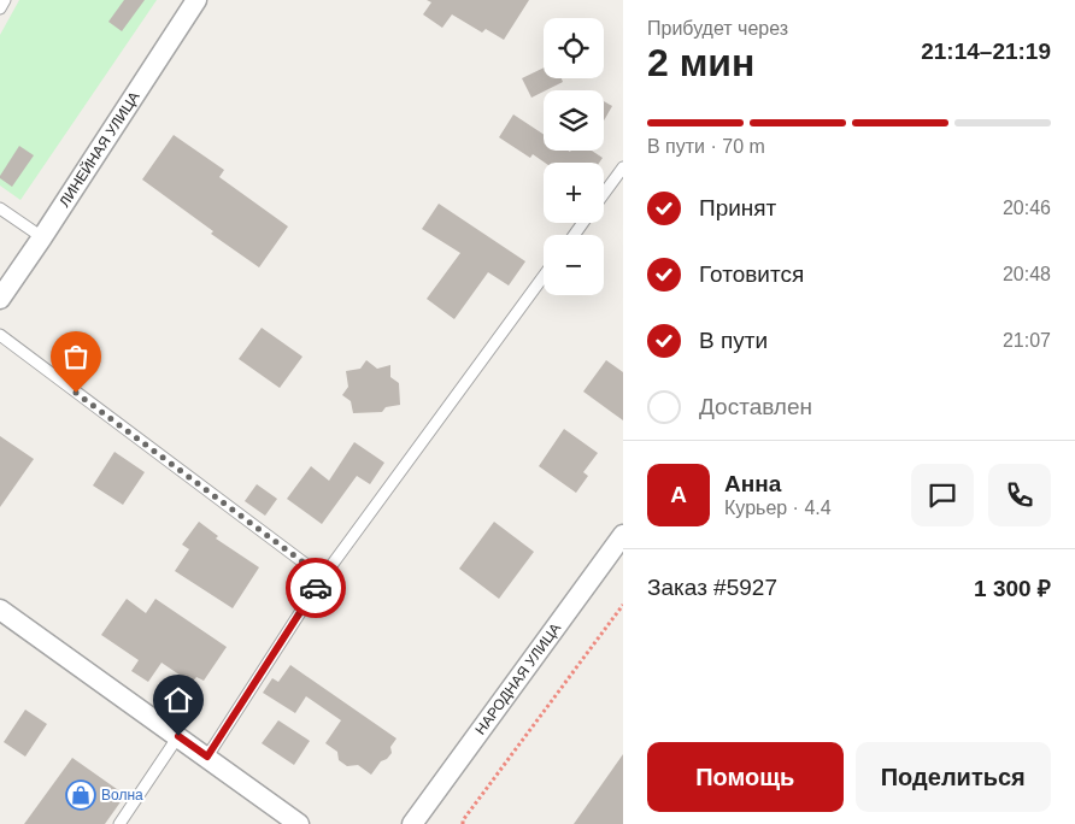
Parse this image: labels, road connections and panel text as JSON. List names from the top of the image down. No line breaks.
{"streets":{"street":["ЛИНЕЙНАЯ УЛИЦА","НАРОДНАЯ УЛИЦА"]},"places":{"shop":["Волна"]},"page":{"heading":["2 мин","Прибудет через","21:14–21:19"],"panel":["Анна","Курьер · 4.4","Заказ #5927","1 300 ₽"],"map_buttons":["+","−"],"bar":"В пути · 70 m","list":[["Принят","20:46"],["Готовится","20:48"],["В пути","21:07"],"Доставлен"],"round":"А","buttons":["Помощь","Поделиться"]}}
